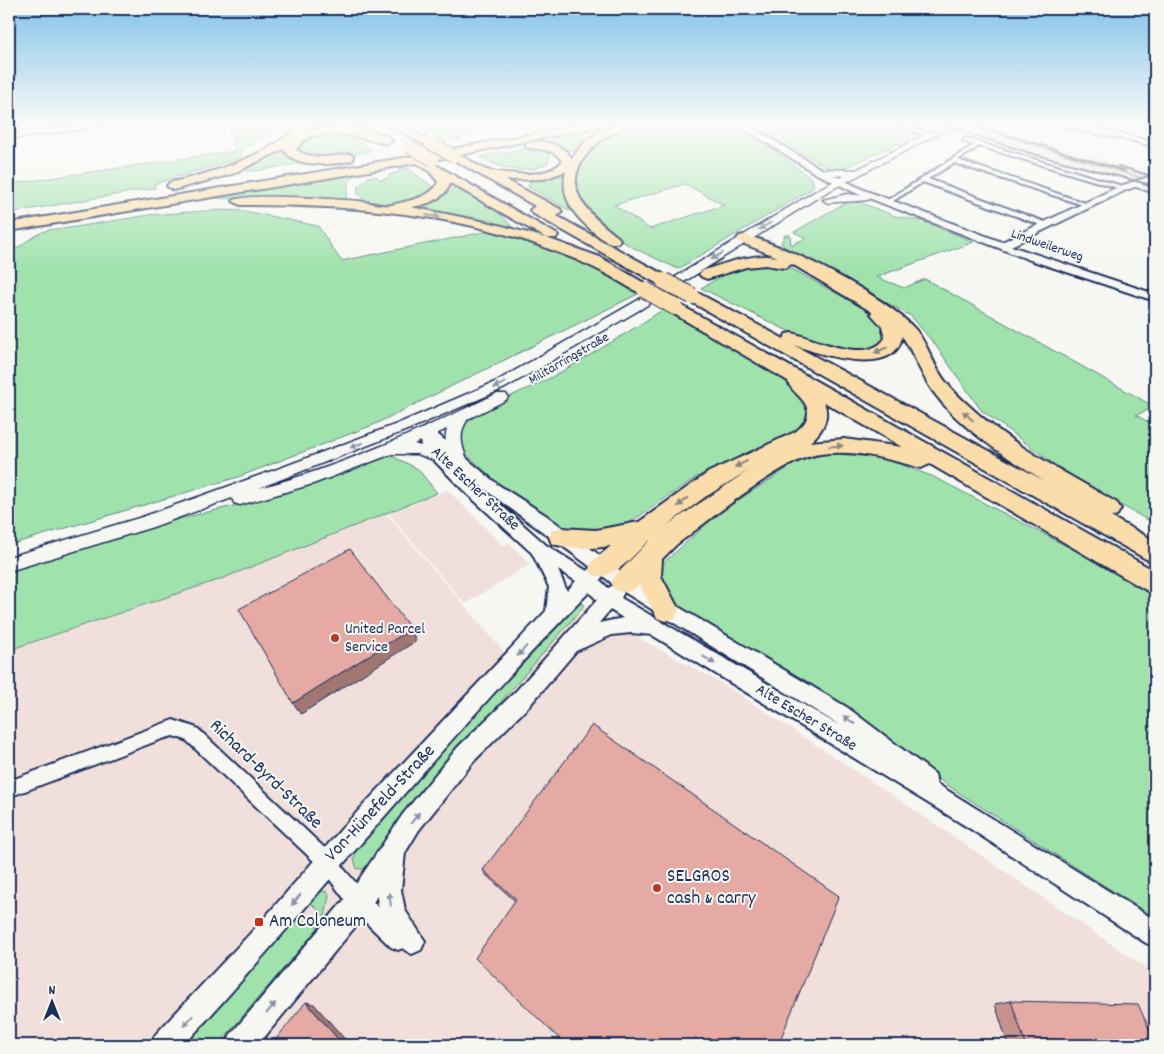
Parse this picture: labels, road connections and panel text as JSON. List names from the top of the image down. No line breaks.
{"streets":{"main road":["Militärringstraße"],"street":["Lindweilerweg","Alte Escher Straße","Richard-Byrd-Straße","Von-Hünefeld-Straße"]},"crossings":[["Lindweilerweg","Militärringstraße"],["Militärringstraße","Alte Escher Straße"],["Alte Escher Straße","Von-Hünefeld-Straße"],["Richard-Byrd-Straße","Von-Hünefeld-Straße"]],"places":{"other":["United Parcel Service","SELGROS cash & carry"],"transit":["Am Coloneum"]},"north":"top"}
